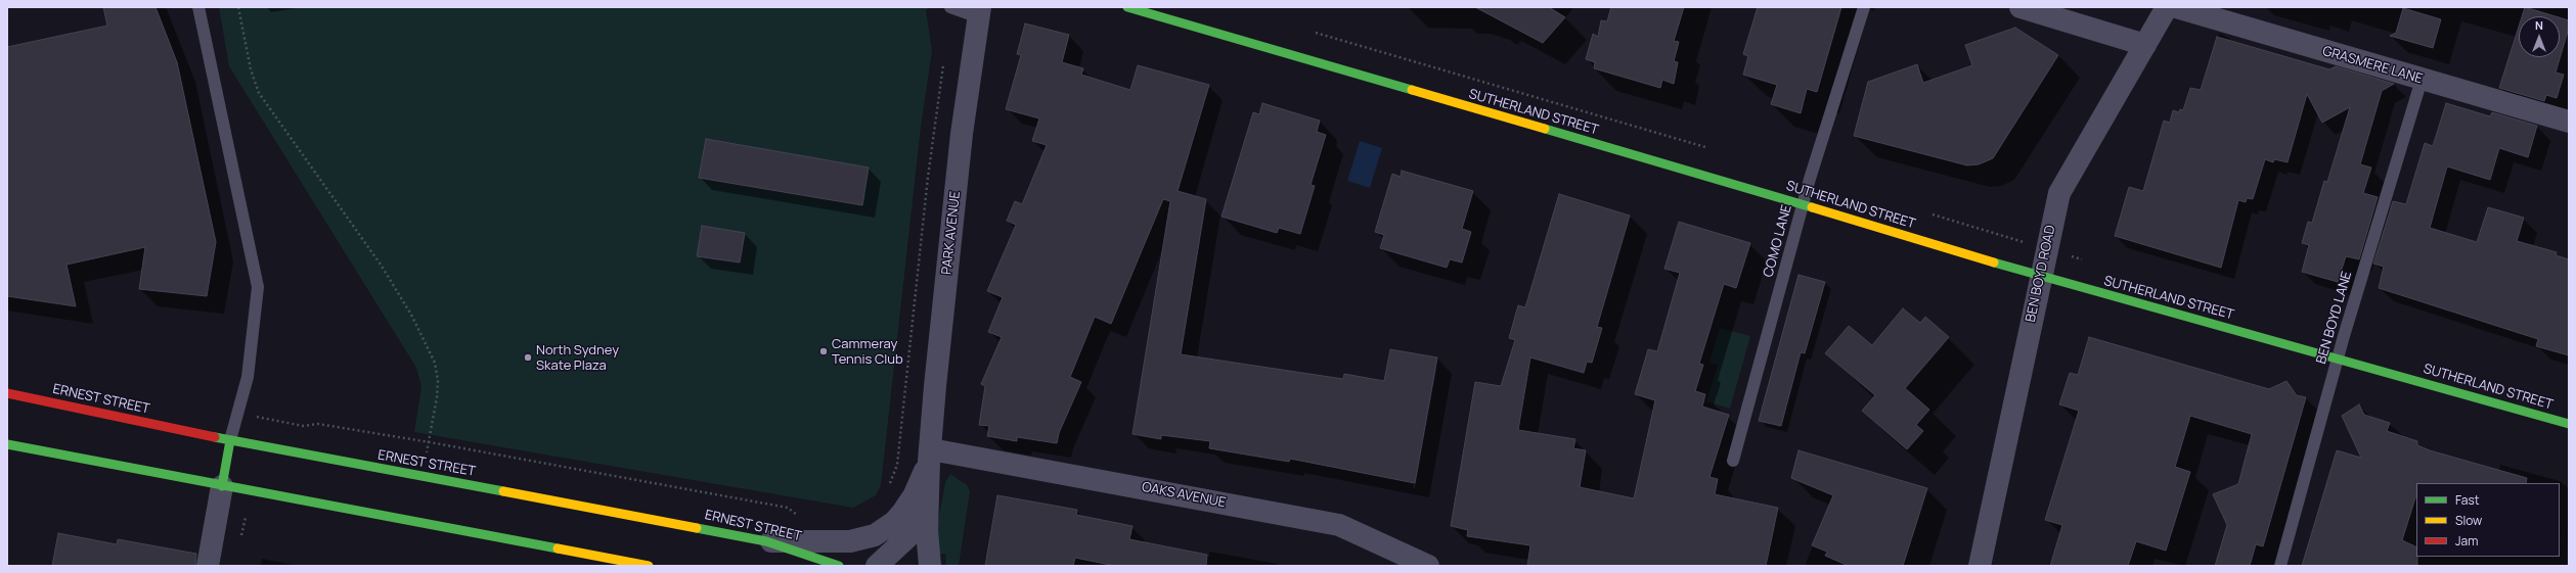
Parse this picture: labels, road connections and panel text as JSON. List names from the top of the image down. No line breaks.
{"streets":{"main road":["SUTHERLAND STREET","ERNEST STREET"],"street":["GRASMERE LANE","PARK AVENUE","BEN BOYD ROAD","OAKS AVENUE"],"lane":["COMO LANE","BEN BOYD LANE"]},"crossings":[["GRASMERE LANE","BEN BOYD LANE"],["SUTHERLAND STREET","COMO LANE"],["SUTHERLAND STREET","BEN BOYD ROAD"],["SUTHERLAND STREET","BEN BOYD LANE"],["PARK AVENUE","ERNEST STREET"],["PARK AVENUE","OAKS AVENUE"]],"places":["Cammeray Tennis Club","North Sydney Skate Plaza"],"legend":["Fast","Slow","Jam"],"north":"top"}
